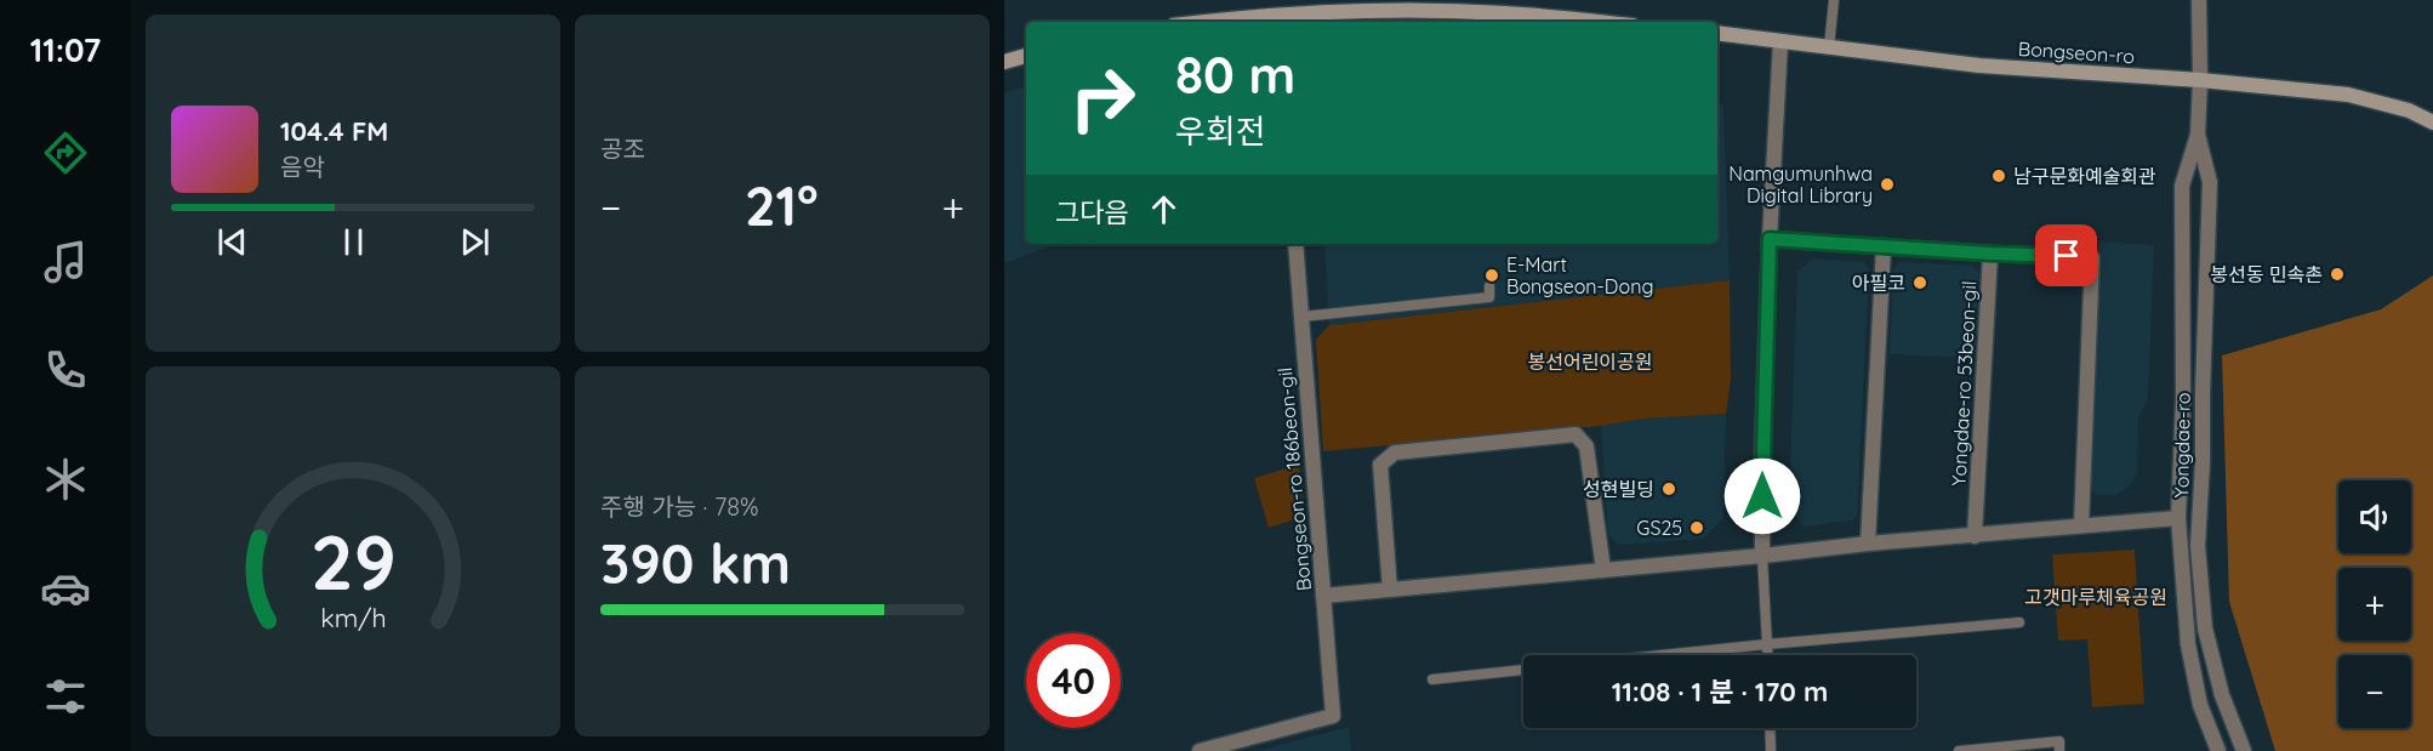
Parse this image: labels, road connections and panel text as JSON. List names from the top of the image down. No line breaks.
{"streets":{"main road":["Bongseon-ro"],"street":["Yongdae-ro 53beon-gil","Yongdae-ro","Bongseon-ro 186beon-gil"]},"crossings":[["Bongseon-ro","Yongdae-ro"]],"parks":["봉선어린이공원","고갯마루체육공원"],"places":["남구문화예술회관","Namgumunhwa Digital Library","봉선동 민속촌","E-Mart Bongseon-Dong","아필코","성현빌딩","GS25"],"page":{"tabs":"11:07","tile":["공조",["주행 가능 · 78%","390 km"]],"turn":["80 m","우회전"],"song":["104.4 FM","음악"],"then":"그다음","heat":["−","21°","+"],"map_buttons":["+","−"],"limit":"40","trip":"11:08 · 1 분 · 170 m","gauge":["29","km/h"]}}
